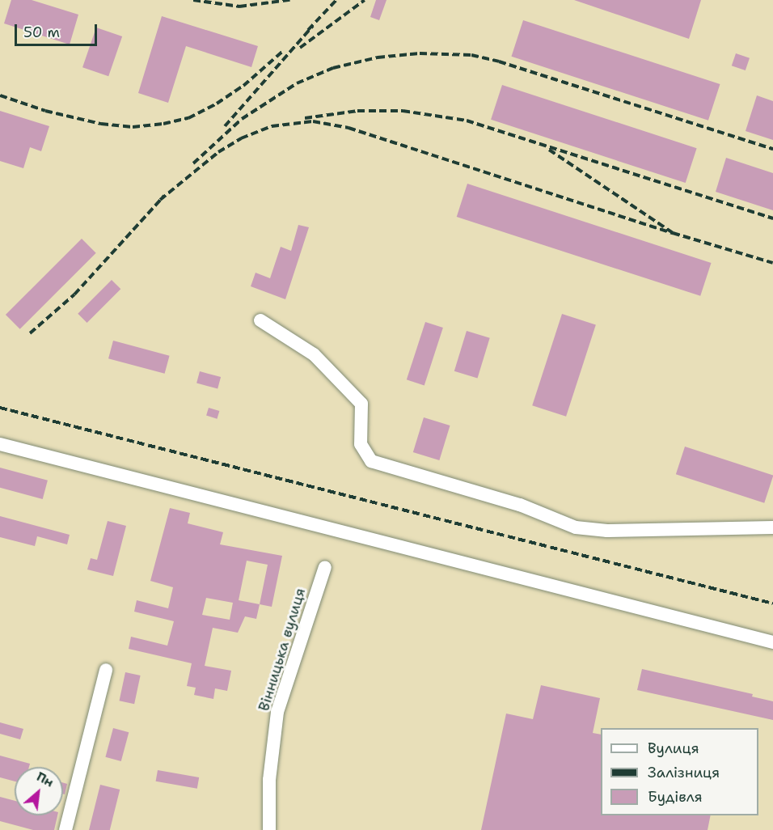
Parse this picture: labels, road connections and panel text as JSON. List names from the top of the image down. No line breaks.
{"streets":{"street":["Вінницька вулиця"]},"legend":["Вулиця","Залізниця","Будівля"],"scale_bar":"50 m","north":"top right"}
